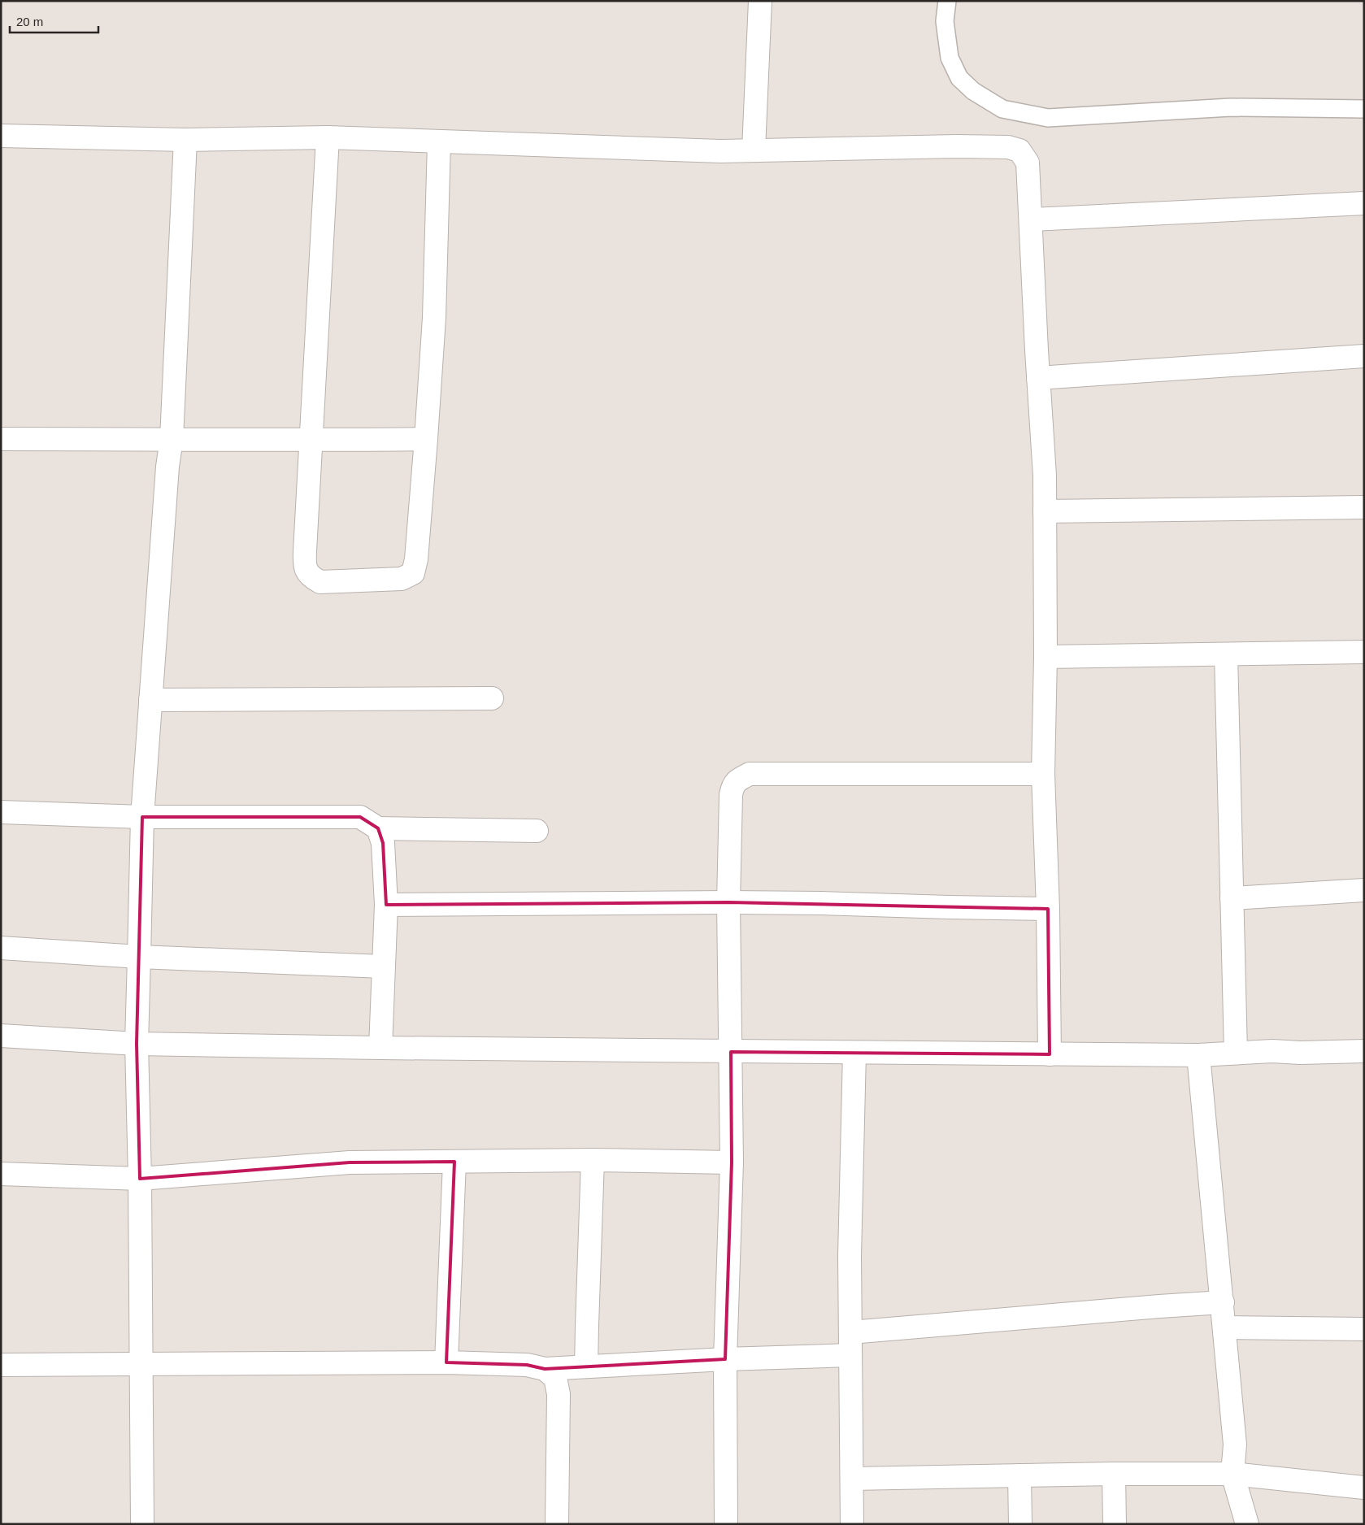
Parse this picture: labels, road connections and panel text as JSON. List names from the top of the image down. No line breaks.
{"scale_bar":"20 m"}
